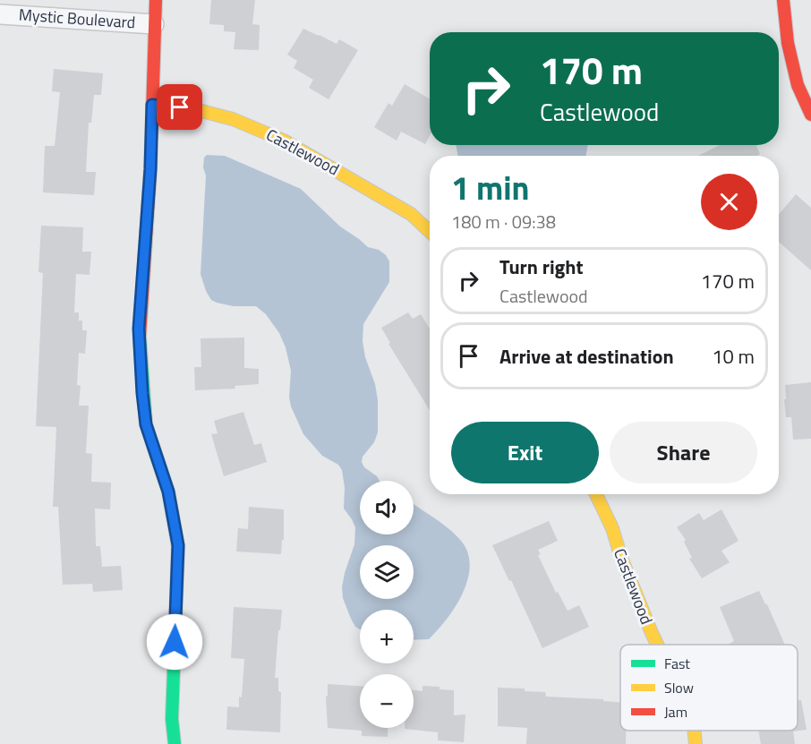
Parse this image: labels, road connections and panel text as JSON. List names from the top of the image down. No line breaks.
{"streets":{"street":["Mystic Boulevard","Castlewood"]},"legend":["Fast","Slow","Jam"],"page":{"turn":["170 m","Castlewood"],"heading":["1 min","180 m · 09:38"],"list":[{"name":"Turn right","note":"Castlewood","value":"170 m"},{"name":"Arrive at destination","value":"10 m"}],"buttons":["Exit","Share"],"map_buttons":["+","−"]}}
